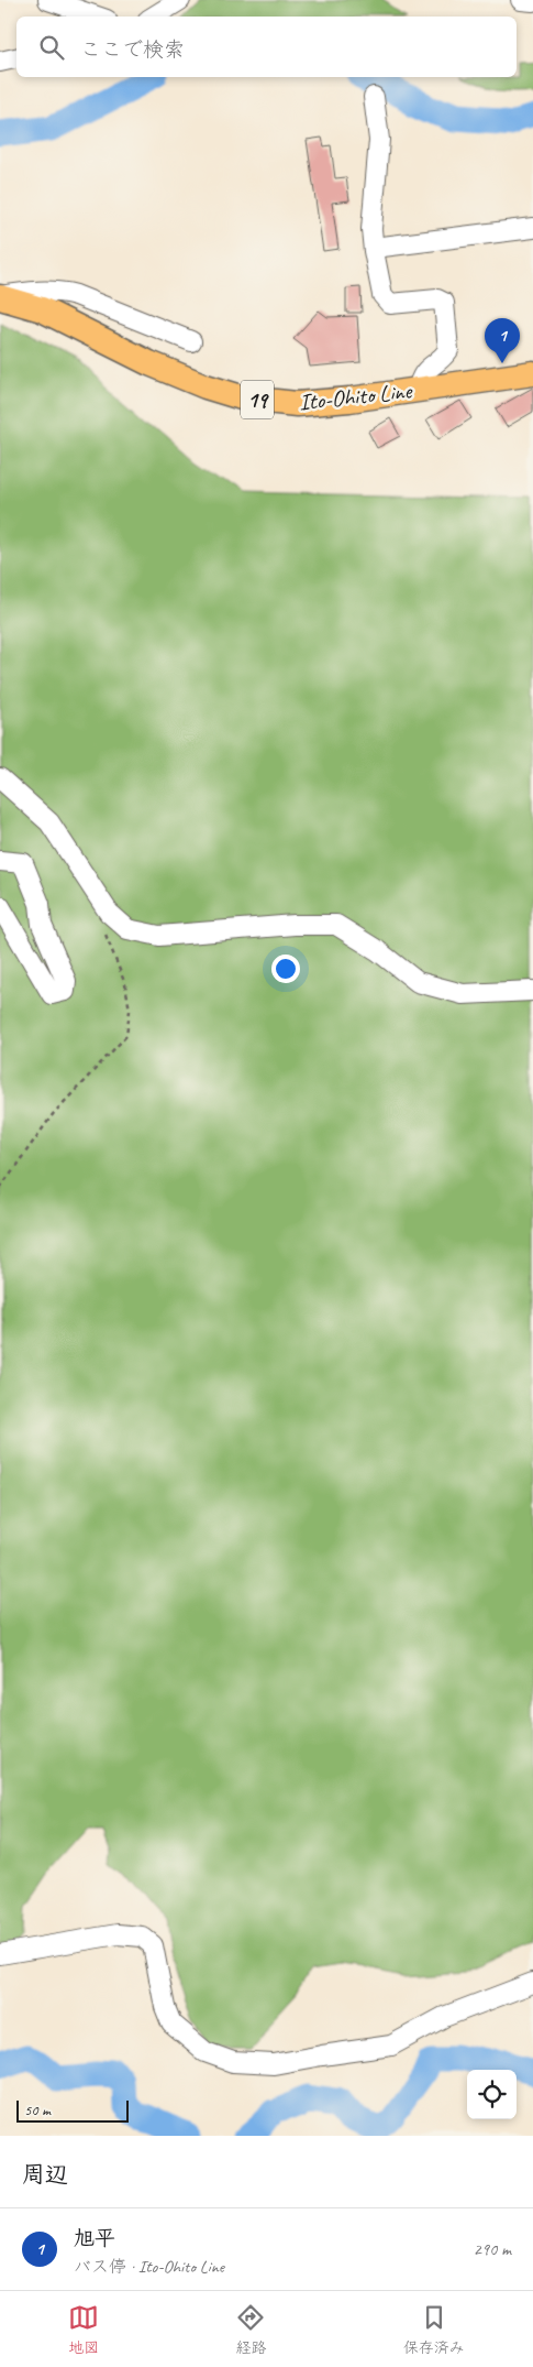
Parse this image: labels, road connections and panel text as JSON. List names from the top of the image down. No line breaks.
{"streets":{"main road":["Ito-Ohito Line","19"]},"scale_bar":"50 m","page":{"search":"ここで検索","pins":"1","scale":"50 m","heading":"周辺","list":[{"mark":"1","name":"旭平","note":"バス停 · Ito-Ohito Line","value":"290 m"}],"nav":["地図","経路","保存済み"]}}
